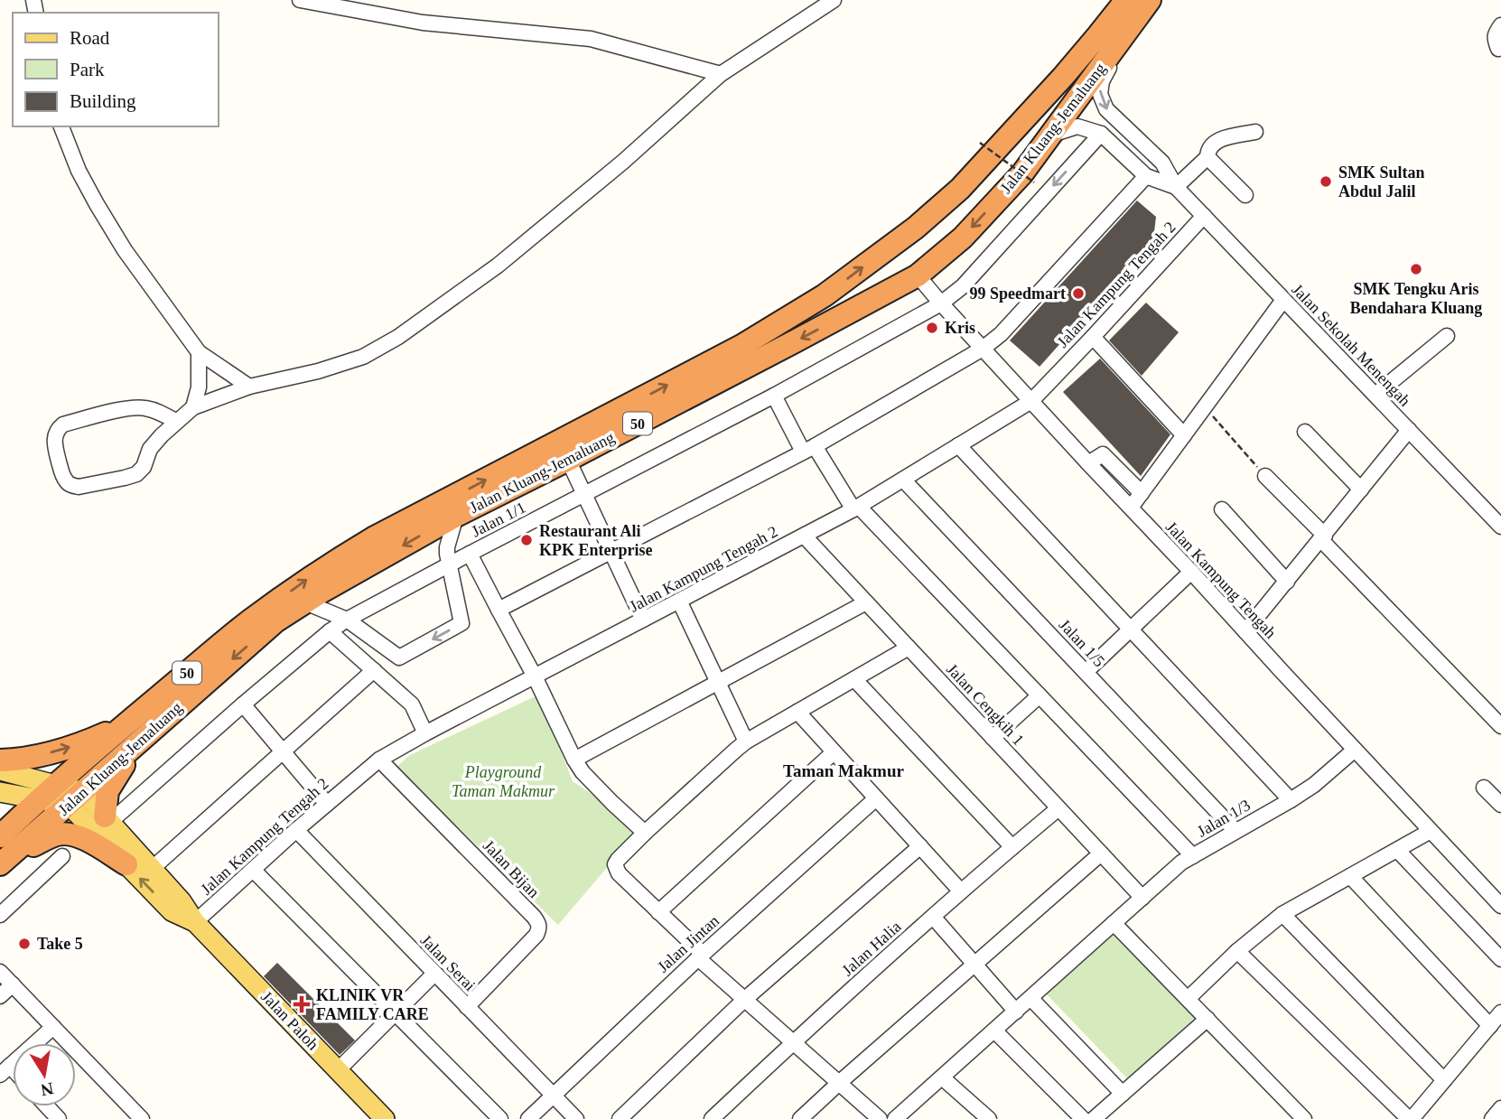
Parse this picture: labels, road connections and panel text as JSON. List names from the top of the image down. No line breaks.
{"streets":{"highway":["Jalan Kluang-Jemaluang","50"],"main road":["Jalan Paloh"],"street":["Jalan Kampung Tengah 2","Jalan Sekolah Menengah","Jalan 1/1","Jalan Kampung Tengah","Jalan 1/5","Jalan Cengkih 1","Jalan 1/3","Jalan Bijan","Jalan Jintan","Jalan Halia","Jalan Serai"]},"crossings":[["Jalan Kluang-Jemaluang","Jalan Sekolah Menengah"],["Jalan Kluang-Jemaluang","Jalan Kampung Tengah"],["Jalan Kluang-Jemaluang","Jalan Paloh"],["Jalan Kampung Tengah 2","Jalan Sekolah Menengah"],["Jalan Kampung Tengah 2","Jalan Kampung Tengah"],["Jalan Kampung Tengah 2","Jalan 1/5"],["Jalan Kampung Tengah 2","Jalan Cengkih 1"],["Jalan Kampung Tengah 2","Jalan Bijan"],["Jalan Kampung Tengah 2","Jalan Serai"],["Jalan Kampung Tengah 2","Jalan Paloh"],["Jalan Sekolah Menengah","Jalan 1/1"],["Jalan 1/1","Jalan Kampung Tengah"],["Jalan 1/1","Jalan Paloh"],["Jalan Kampung Tengah","Jalan 1/3"],["Jalan 1/5","Jalan 1/3"],["Jalan Cengkih 1","Jalan 1/3"],["Jalan Cengkih 1","Jalan Halia"],["Jalan Bijan","Jalan Serai"],["Jalan Jintan","Jalan Serai"]],"districts":["Taman Makmur"],"parks":["Playground Taman Makmur"],"places":{"other":["SMK Sultan Abdul Jalil","SMK Tengku Aris Bendahara Kluang","99 Speedmart","Kris","Restaurant Ali KPK Enterprise","Take 5"],"health":["KLINIK VR FAMILY CARE"]},"legend":["Road","Park","Building"],"north":"bottom"}
